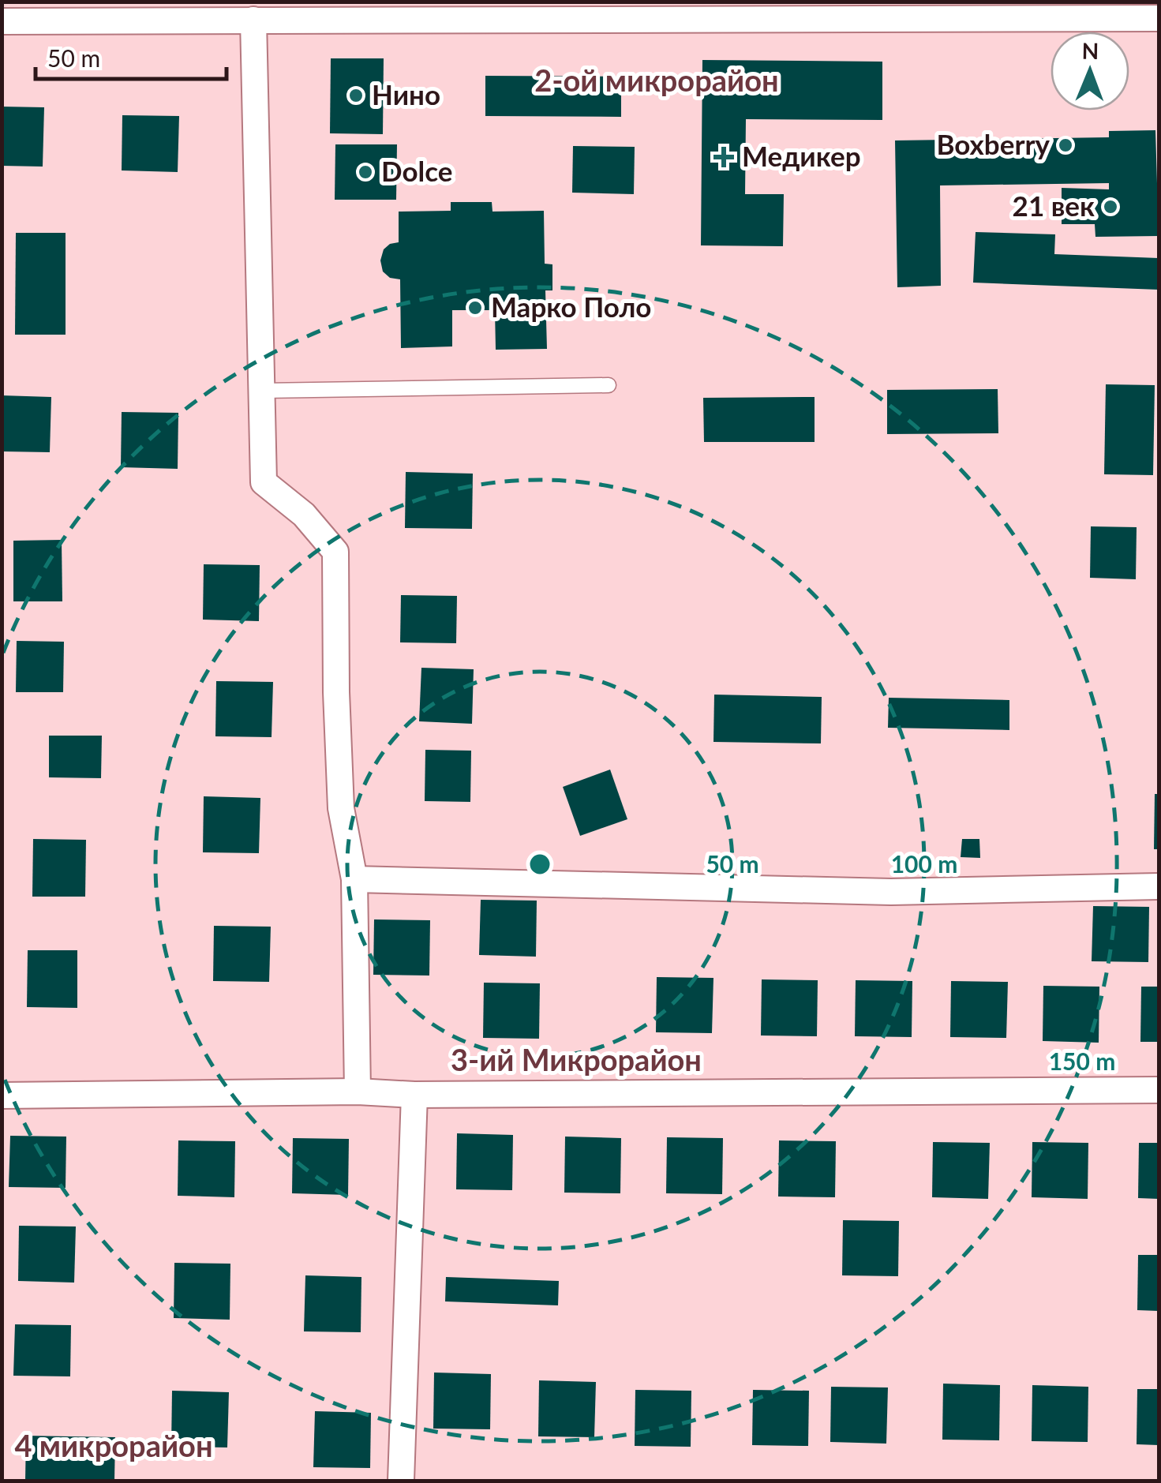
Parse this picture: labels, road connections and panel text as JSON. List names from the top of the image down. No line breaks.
{"districts":["2-ой микрорайон","3-ий Микрорайон","4 микрорайон"],"places":{"other":["Нино","Boxberry","Dolce","21 век","Марко Поло"],"health":["Медикер"]},"scale_bar":"50 m","north":"top","rings":["50 m","100 m","150 m"]}
